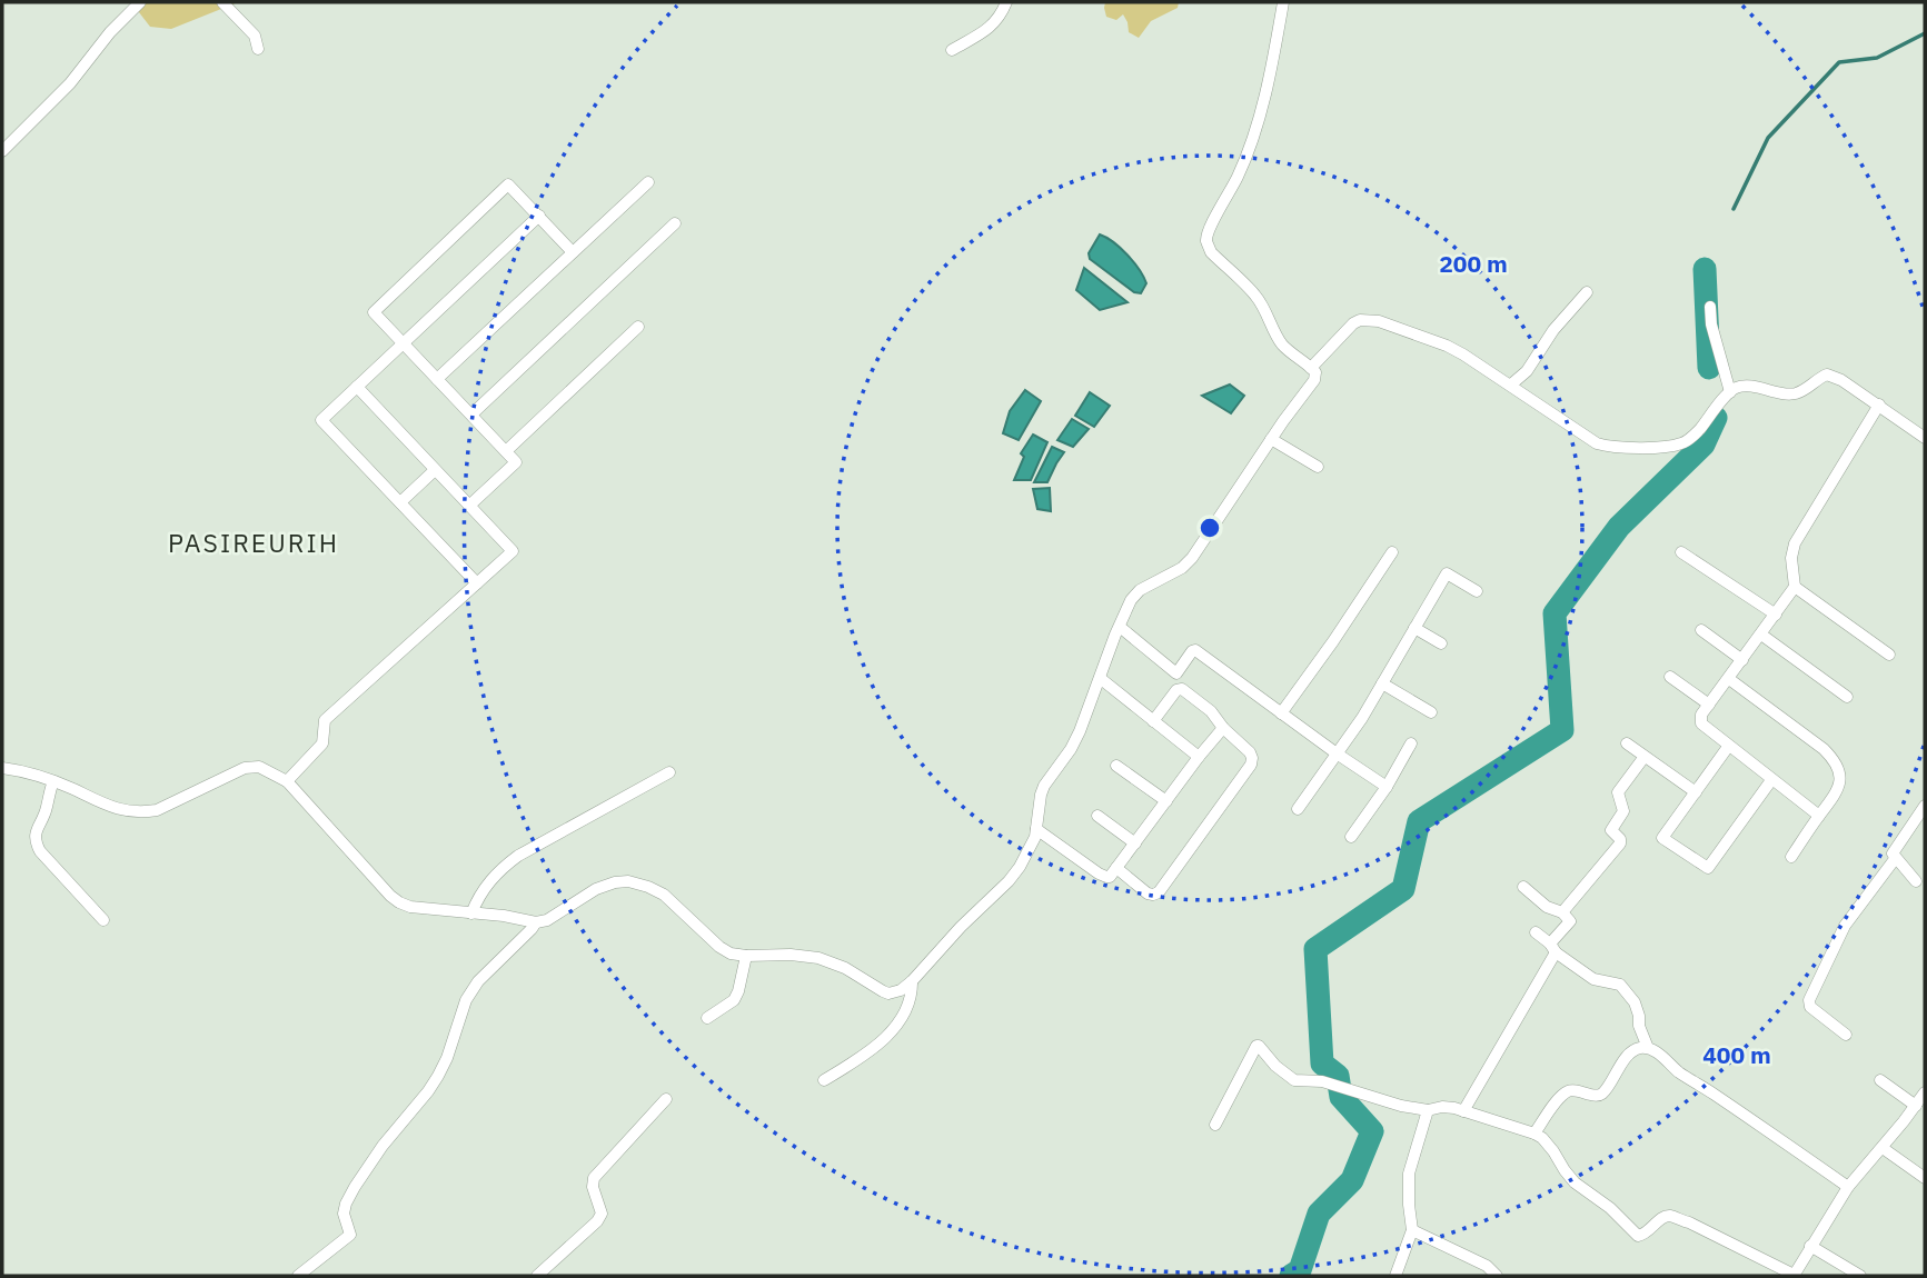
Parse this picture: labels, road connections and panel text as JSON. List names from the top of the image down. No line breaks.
{"districts":["PASIREURIH"],"rings":["200 m","400 m"]}
